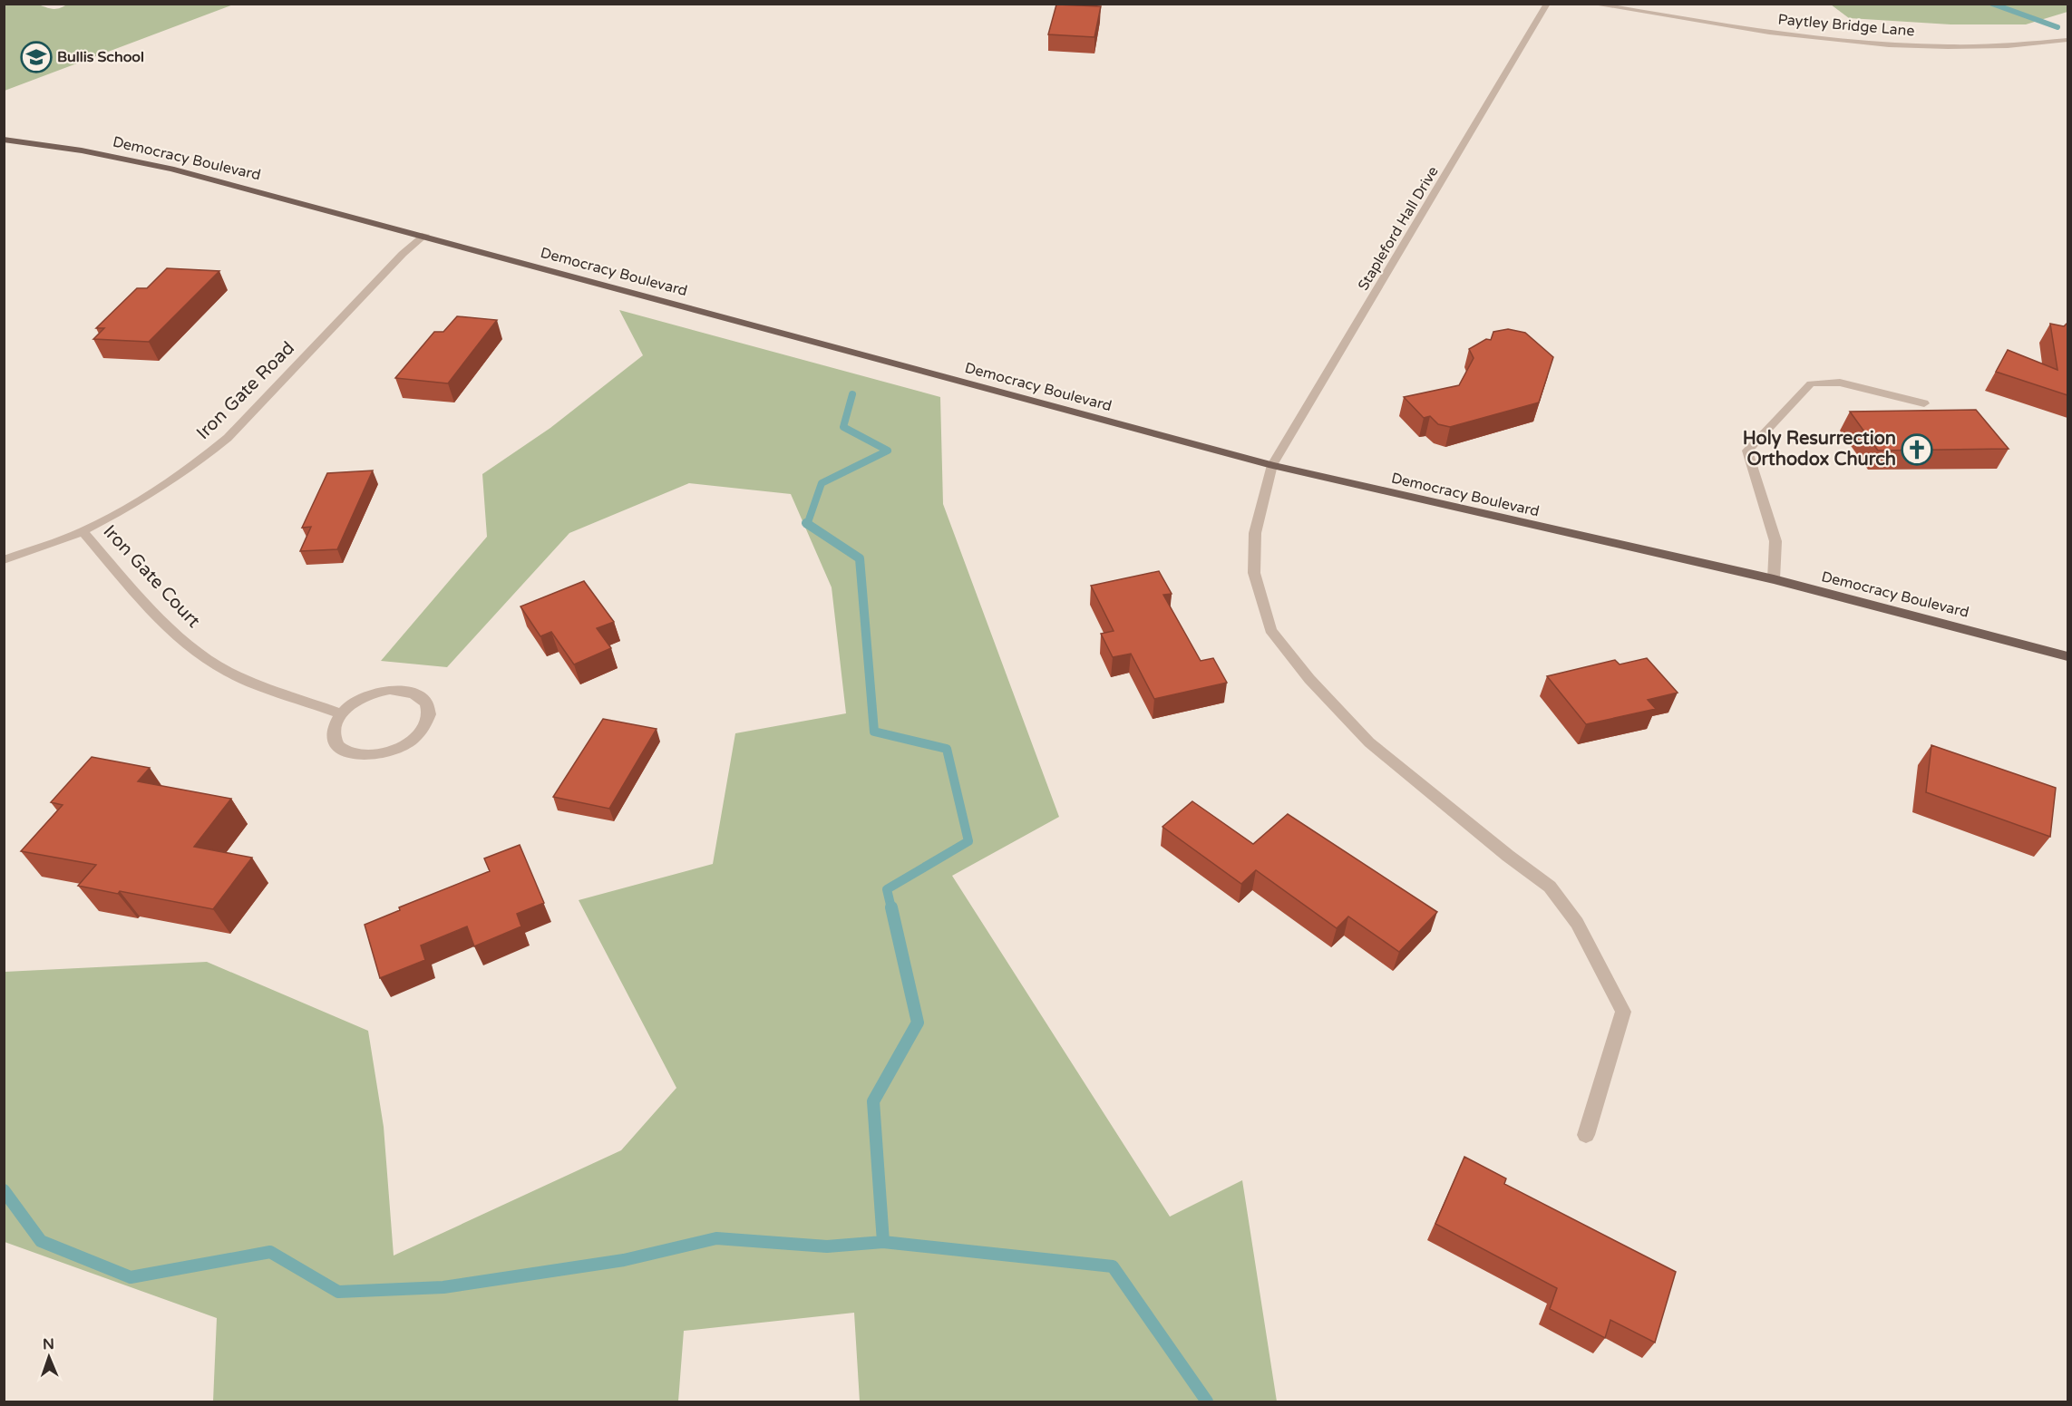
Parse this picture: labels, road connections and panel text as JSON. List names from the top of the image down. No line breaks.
{"streets":{"main road":["Democracy Boulevard"],"street":["Paytley Bridge Lane","Stapleford Hall Drive","Iron Gate Road","Iron Gate Court"]},"crossings":[["Democracy Boulevard","Stapleford Hall Drive"],["Democracy Boulevard","Iron Gate Road"],["Iron Gate Road","Iron Gate Court"]],"places":{"school or university":["Bullis School"],"church":["Holy Resurrection Orthodox Church"]},"north":"top"}
